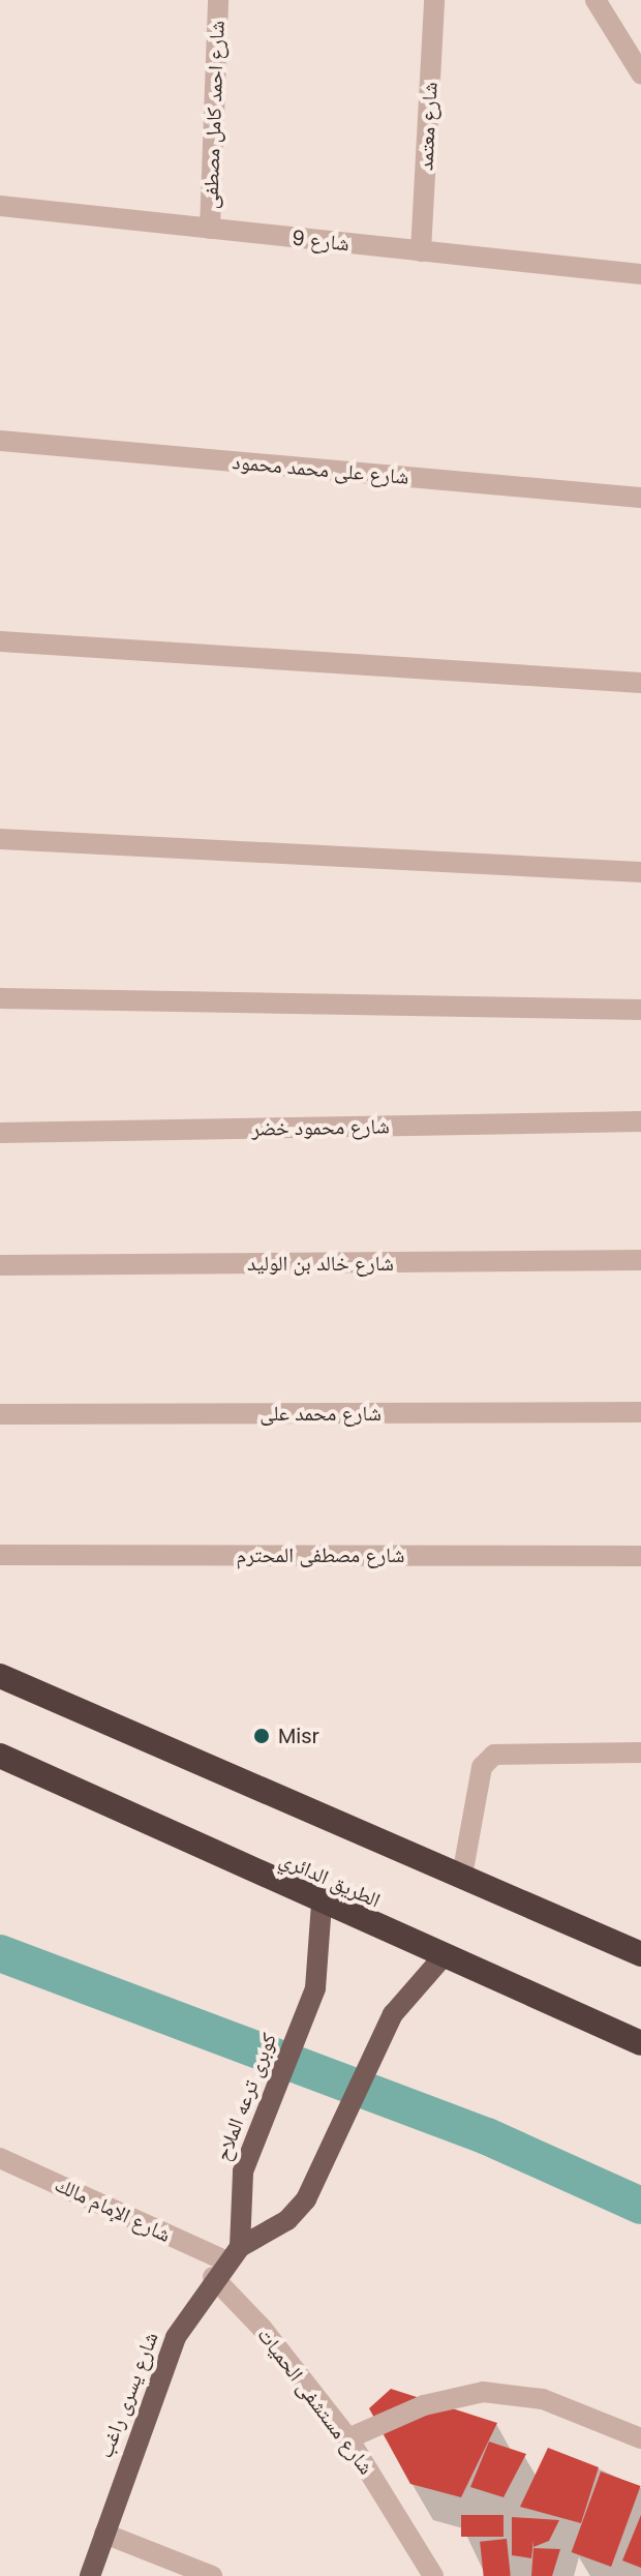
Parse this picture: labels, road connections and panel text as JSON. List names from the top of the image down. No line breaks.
{"streets":{"highway":["الطريق الدائري"],"main road":["كوبرى ترعه الملاح","شارع يسرى راغب"],"street":["شارع احمد كامل مصطفى","شارع معتمد","شارع 9","شارع على محمد محمود","شارع محمود خضر","شارع خالد بن الوليد","شارع محمد على","شارع مصطفى المحترم","شارع الإمام مالك","شارع مستشفى الحميات"]},"crossings":[["شارع احمد كامل مصطفى","شارع 9"],["شارع معتمد","شارع 9"],["الطريق الدائري","كوبرى ترعه الملاح"],["كوبرى ترعه الملاح","شارع الإمام مالك"],["كوبرى ترعه الملاح","شارع يسرى راغب"],["كوبرى ترعه الملاح","شارع مستشفى الحميات"],["شارع الإمام مالك","شارع يسرى راغب"],["شارع الإمام مالك","شارع مستشفى الحميات"],["شارع يسرى راغب","شارع مستشفى الحميات"]],"places":["Misr"]}
